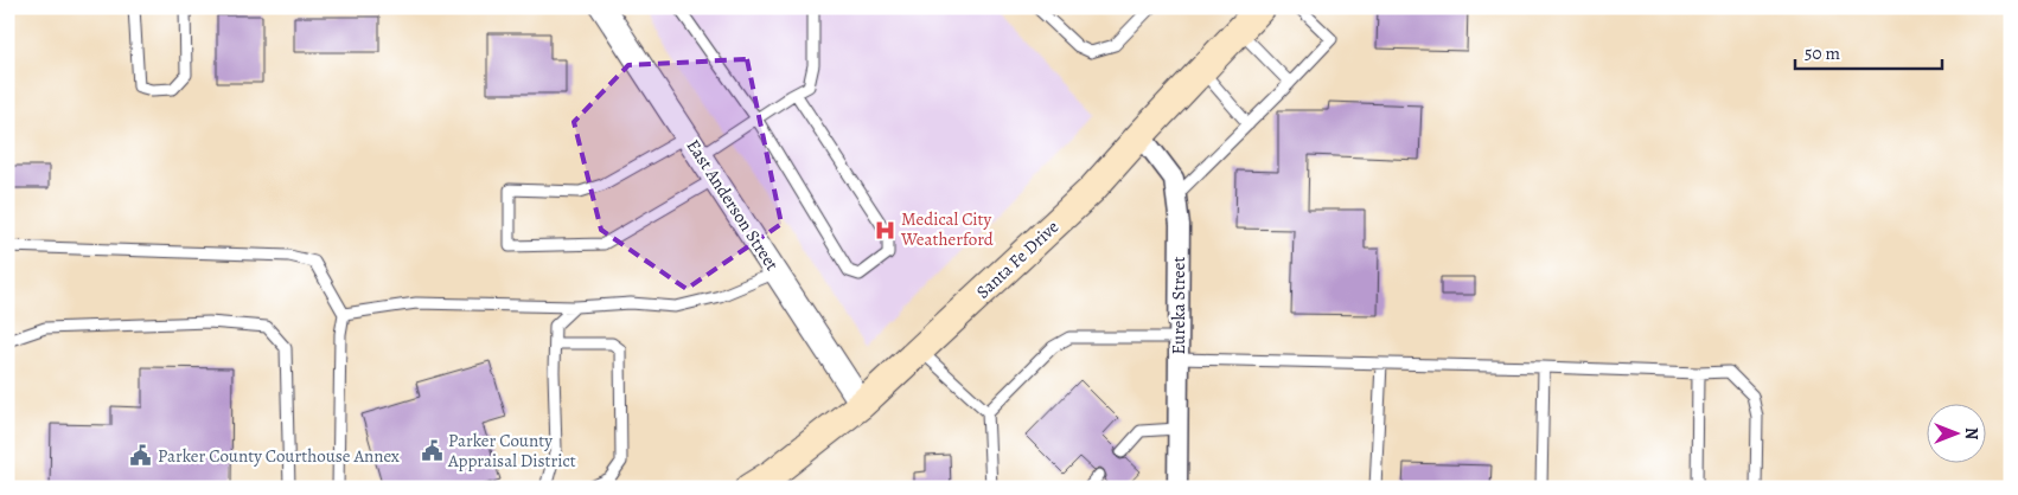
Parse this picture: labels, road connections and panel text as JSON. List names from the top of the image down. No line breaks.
{"streets":{"main road":["Santa Fe Drive"],"street":["East Anderson Street","Eureka Street"]},"crossings":[["East Anderson Street","Santa Fe Drive"],["Santa Fe Drive","Eureka Street"]],"places":{"hospital":["Medical City Weatherford"],"public building":["Parker County Appraisal District","Parker County Courthouse Annex"]},"scale_bar":"50 m","north":"right"}
